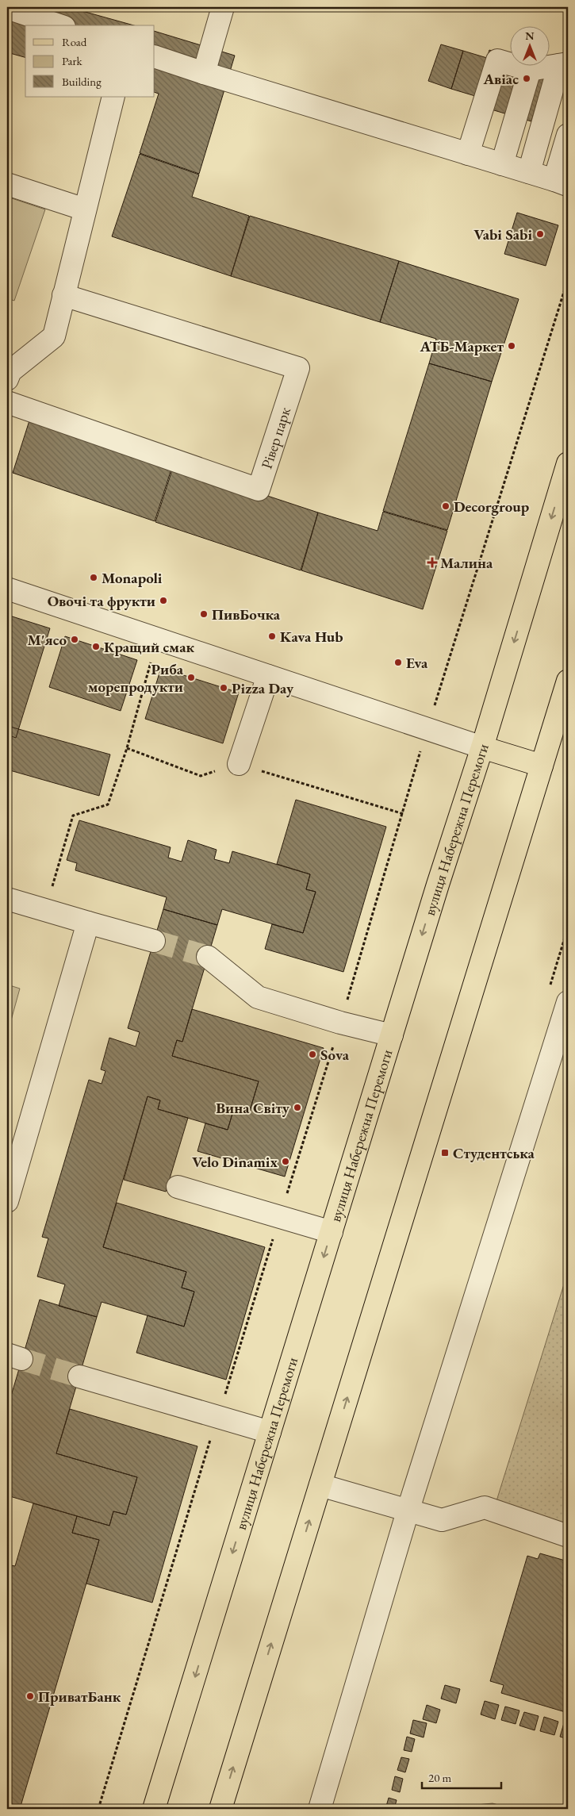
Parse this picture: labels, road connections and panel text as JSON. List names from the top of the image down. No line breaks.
{"streets":{"main road":["вулиця Набережна Перемоги"],"street":["Рівер парк"]},"places":{"other":["Авіас","Vabi Sabi","АТБ-Маркет","Decorgroup","Monapoli","Овочі та фрукти","ПивБочка","Kava Hub","М'ясо","Кращий смак","Eva","Риба морепродукти","Pizza Day","Sova","Вина Світу","Velo Dinamix","ПриватБанк"],"health":["Малина"],"transit":["Студентська"]},"legend":["Road","Park","Building"],"scale_bar":"20 m","north":"top"}
